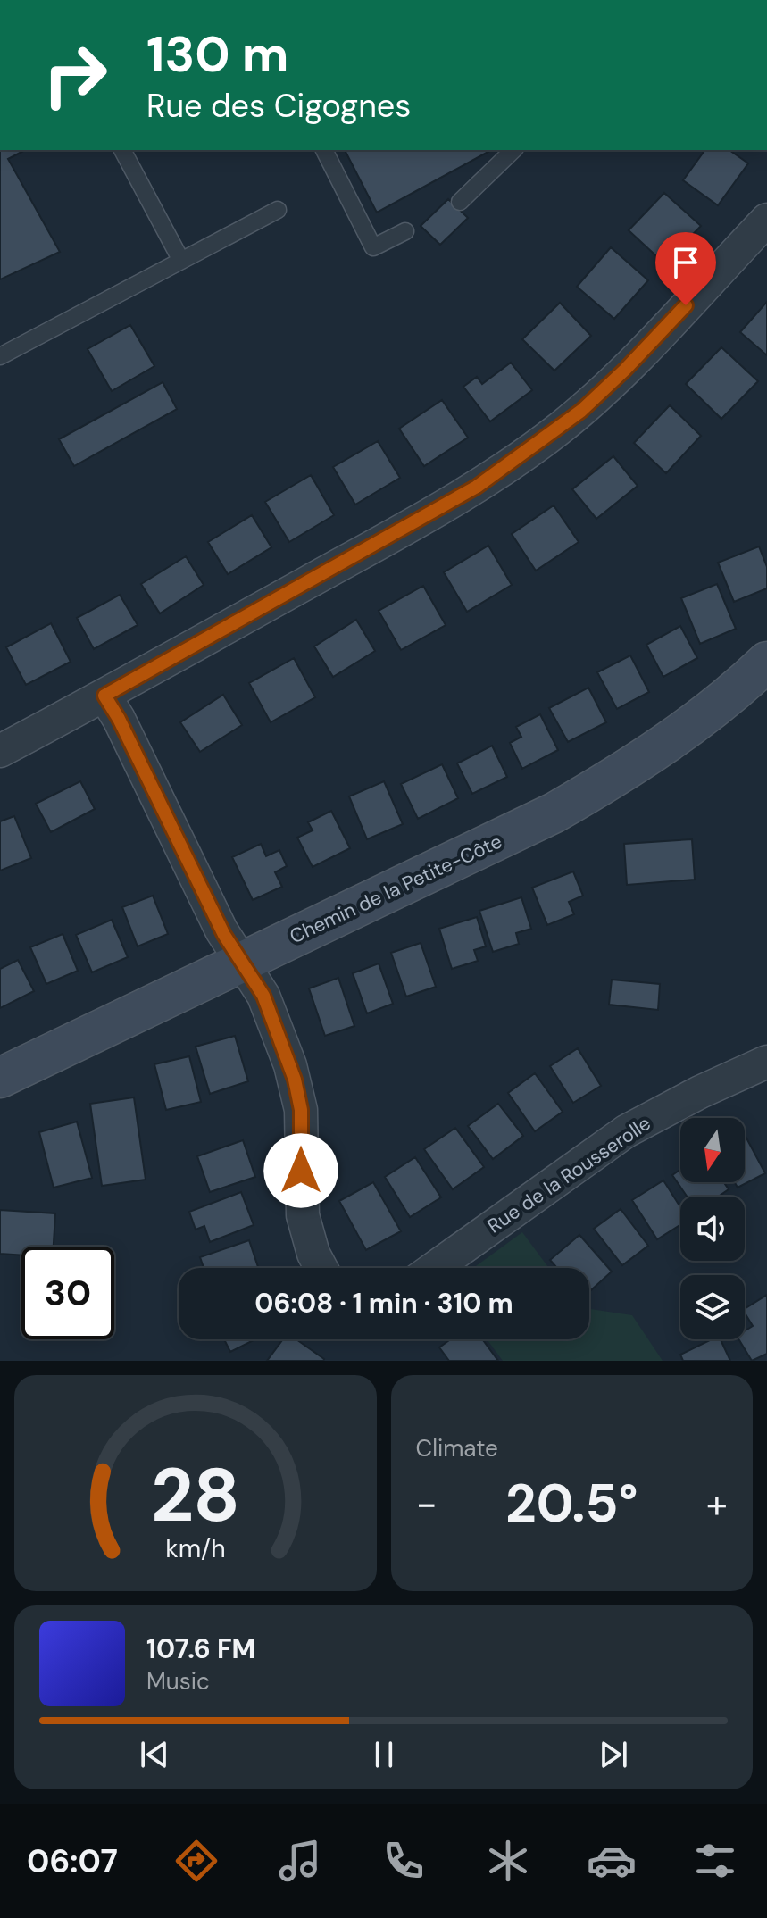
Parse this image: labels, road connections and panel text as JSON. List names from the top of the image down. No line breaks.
{"streets":{"street":["Chemin de la Petite-Côte","Rue de la Rousserolle"]},"north":"bottom","page":{"turn":["130 m","Rue des Cigognes"],"limit":"30","trip":"06:08 · 1 min · 310 m","tile":"Climate","heat":["−","20.5°","+"],"song":["107.6 FM","Music"],"tabs":"06:07","gauge":["28","km/h"]}}
